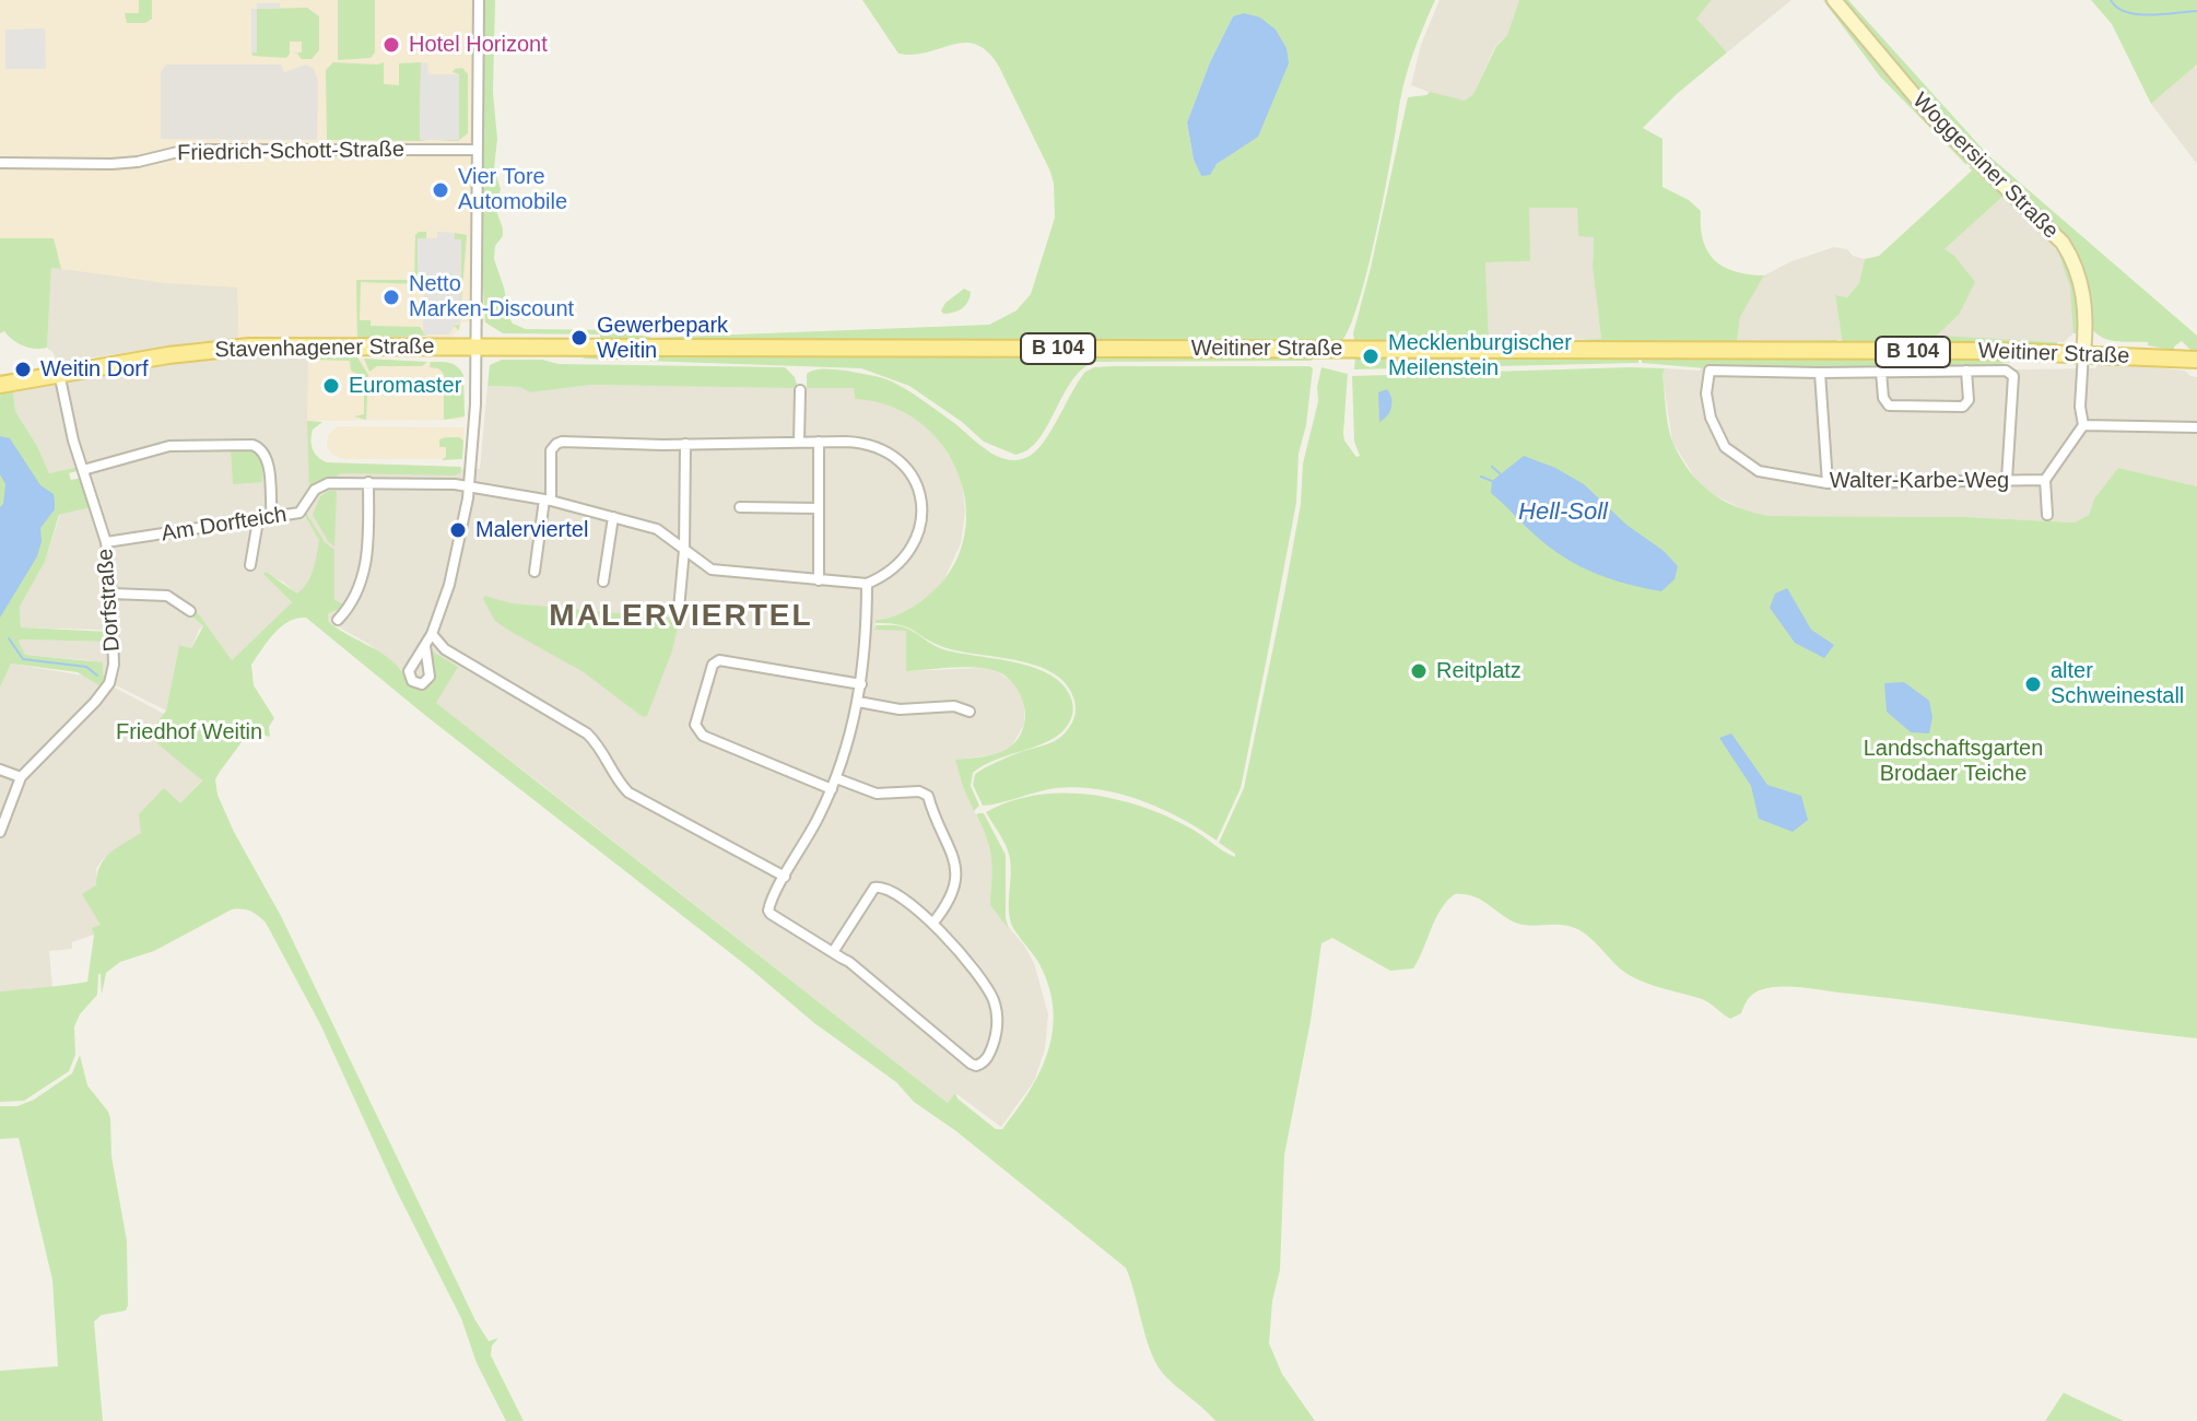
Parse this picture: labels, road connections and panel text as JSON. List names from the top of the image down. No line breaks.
{"streets":{"main road":["Woggersiner Straße","Stavenhagener Straße","B 104","Weitiner Straße"],"street":["Friedrich-Schott-Straße","Walter-Karbe-Weg","Am Dorfteich","Dorfstraße"]},"crossings":[["Woggersiner Straße","Weitiner Straße"],["Stavenhagener Straße","Weitiner Straße"],["Stavenhagener Straße","Dorfstraße"],["Am Dorfteich","Dorfstraße"]],"districts":["MALERVIERTEL"],"water":["Hell-Soll"],"parks":["Friedhof Weitin","Landschaftsgarten Brodaer Teiche"],"places":["Hotel Horizont","Vier Tore Automobile","Netto Marken-Discount","Gewerbepark Weitin","Mecklenburgischer Meilenstein","Weitin Dorf","Euromaster","Malerviertel","Reitplatz","alter Schweinestall"]}
